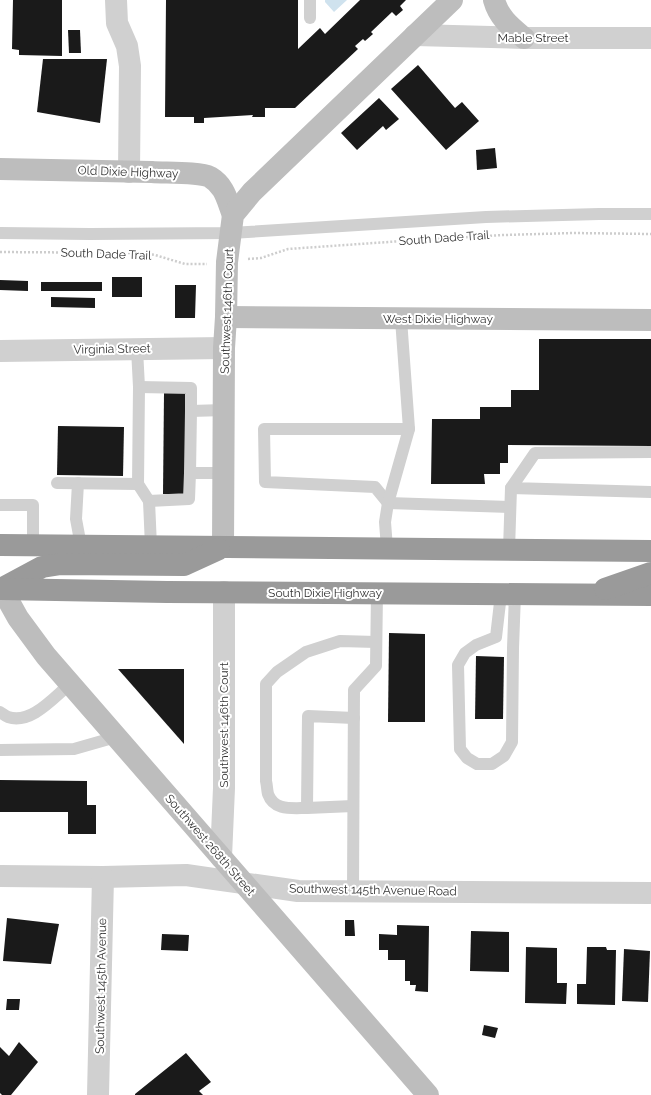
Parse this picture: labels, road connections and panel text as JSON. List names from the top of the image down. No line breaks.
{"streets":{"highway":["South Dixie Highway"],"street":["Mable Street","Old Dixie Highway","Southwest 146th Court","West Dixie Highway","Virginia Street","Southwest 268th Street","Southwest 145th Avenue Road","Southwest 145th Avenue"],"path":["South Dade Trail"]},"crossings":[["Old Dixie Highway","Southwest 146th Court"],["Southwest 146th Court","West Dixie Highway"],["Southwest 146th Court","Virginia Street"],["Southwest 146th Court","South Dixie Highway"],["Southwest 146th Court","Southwest 268th Street"],["South Dixie Highway","Southwest 268th Street"],["Southwest 268th Street","Southwest 145th Avenue Road"],["Southwest 145th Avenue Road","Southwest 145th Avenue"]]}
